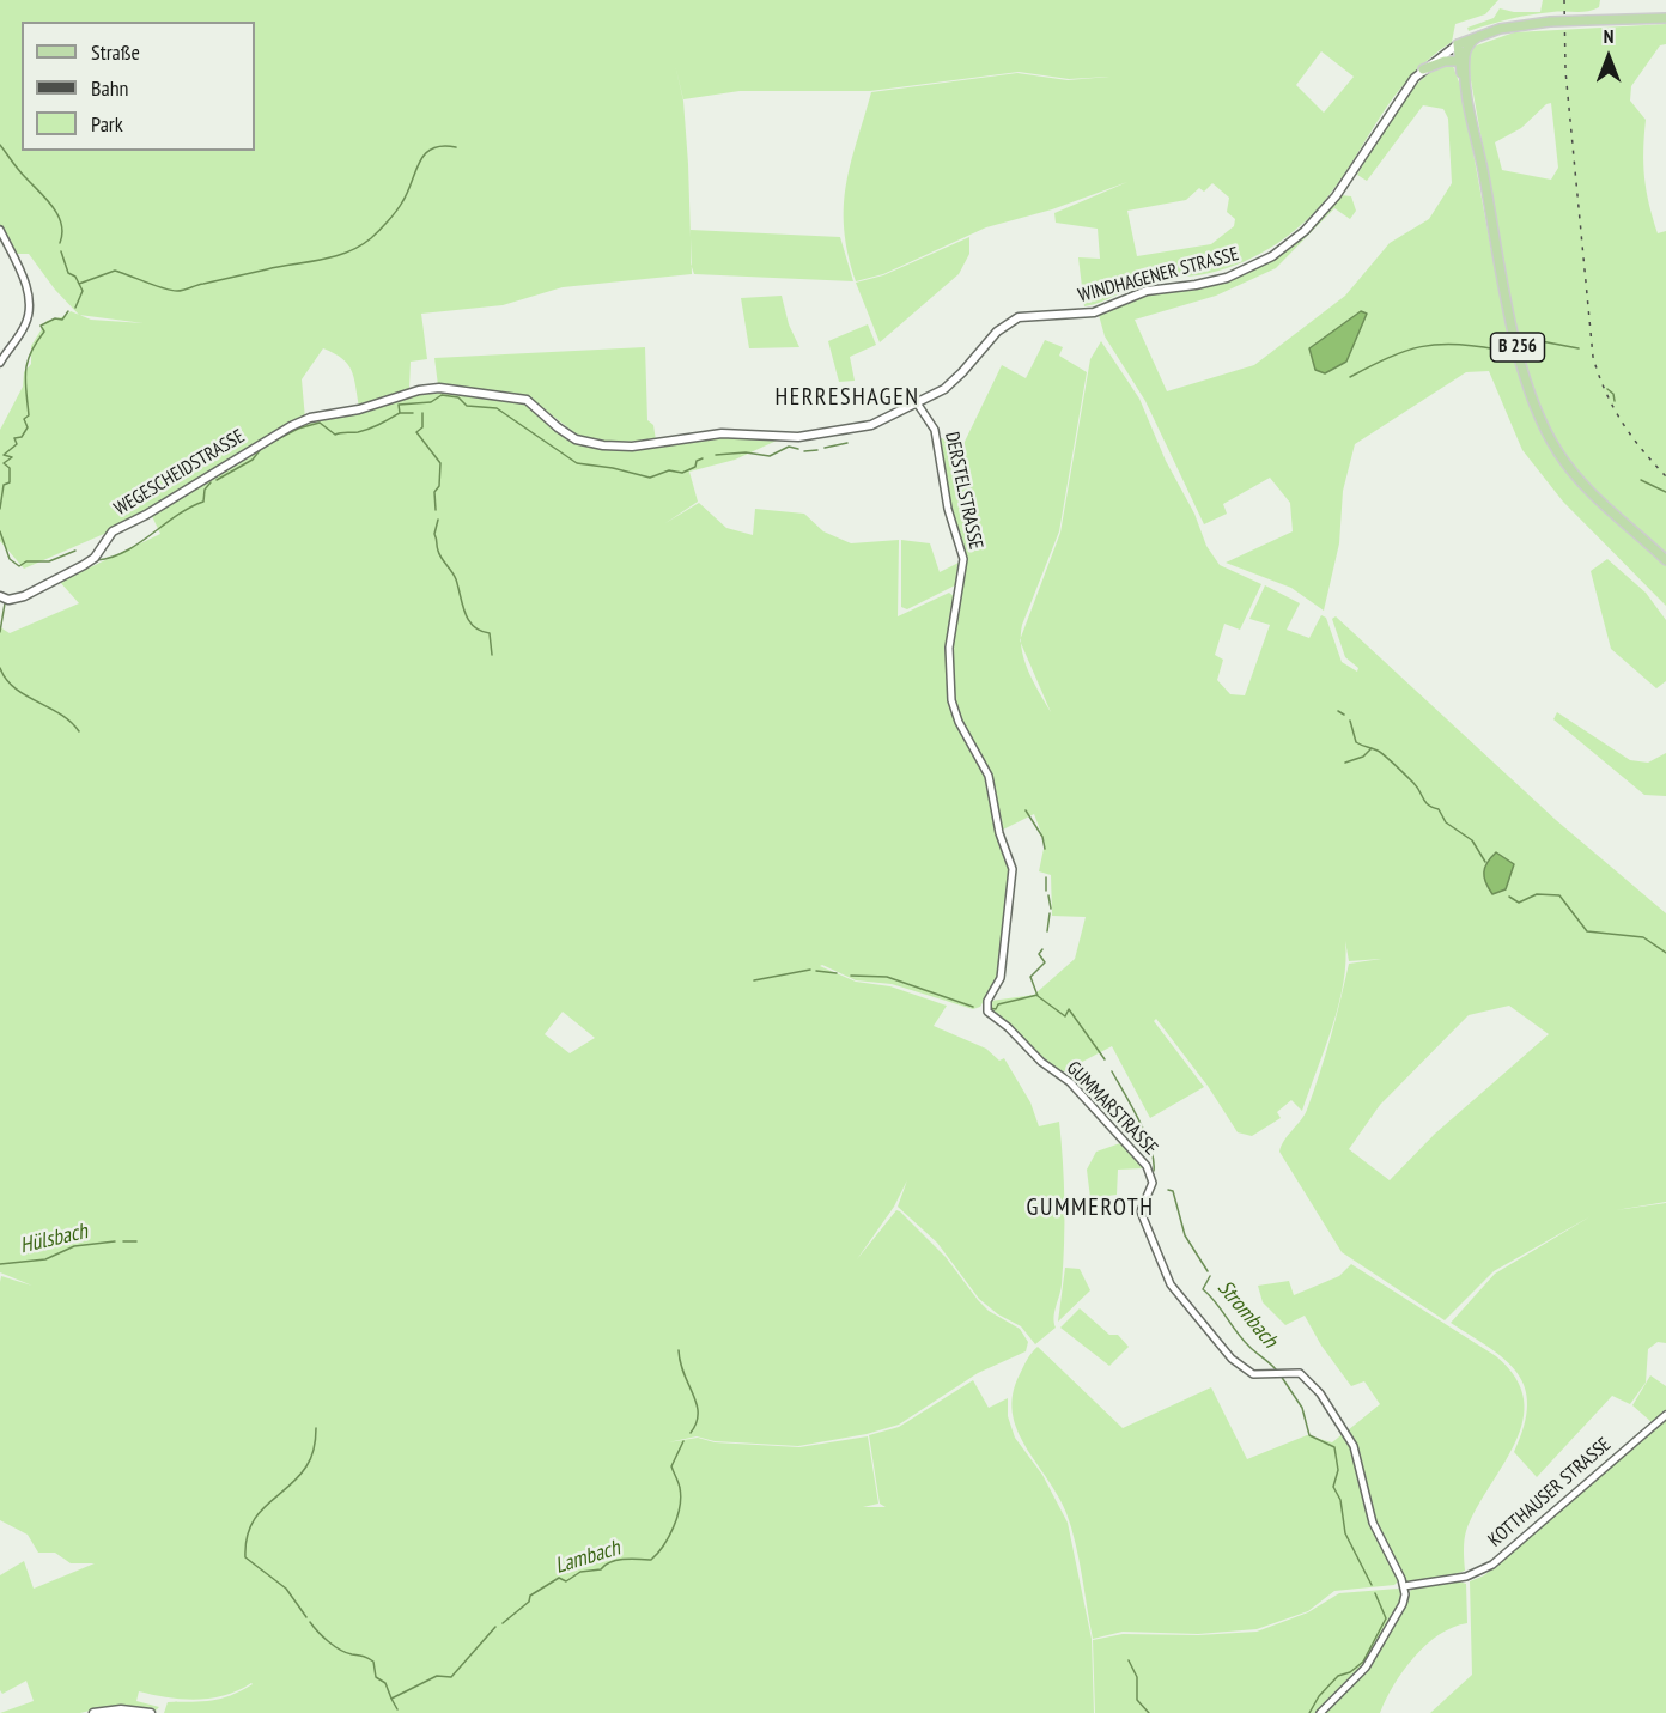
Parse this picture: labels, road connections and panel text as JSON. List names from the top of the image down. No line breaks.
{"streets":{"main road":["WINDHAGENER STRASSE","B 256","WEGESCHEIDSTRASSE"],"street":["DERSTELSTRASSE","GUMMARSTRASSE","KOTTHAUSER STRASSE"]},"crossings":[["WINDHAGENER STRASSE","B 256"],["WINDHAGENER STRASSE","WEGESCHEIDSTRASSE"],["WINDHAGENER STRASSE","DERSTELSTRASSE"],["DERSTELSTRASSE","GUMMARSTRASSE"],["GUMMARSTRASSE","KOTTHAUSER STRASSE"]],"districts":["HERRESHAGEN","GUMMEROTH"],"water":["Hülsbach","Strombach","Lambach"],"legend":["Straße","Bahn","Park"],"north":"top"}
